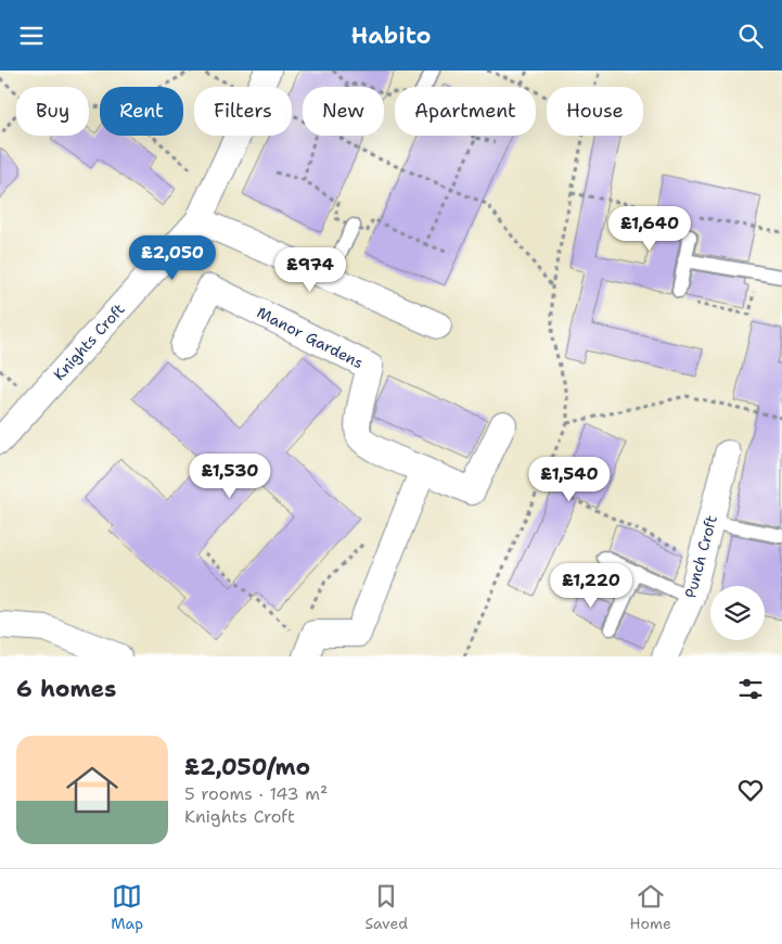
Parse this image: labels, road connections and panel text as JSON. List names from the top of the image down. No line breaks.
{"streets":{"street":["Manor Gardens","Knights Croft","Punch Croft"]},"page":{"header":"Habito","chip":["Buy","Rent","Filters","New","Apartment","House"],"price":["£1,640","£2,050","£974","£1,530","£1,540","£1,220"],"heading":"6 homes","list":[{"name":"£2,050/mo","note":"5 rooms · 143 m² · Knights Croft"}],"tabs":["Map","Saved","Home"]}}
